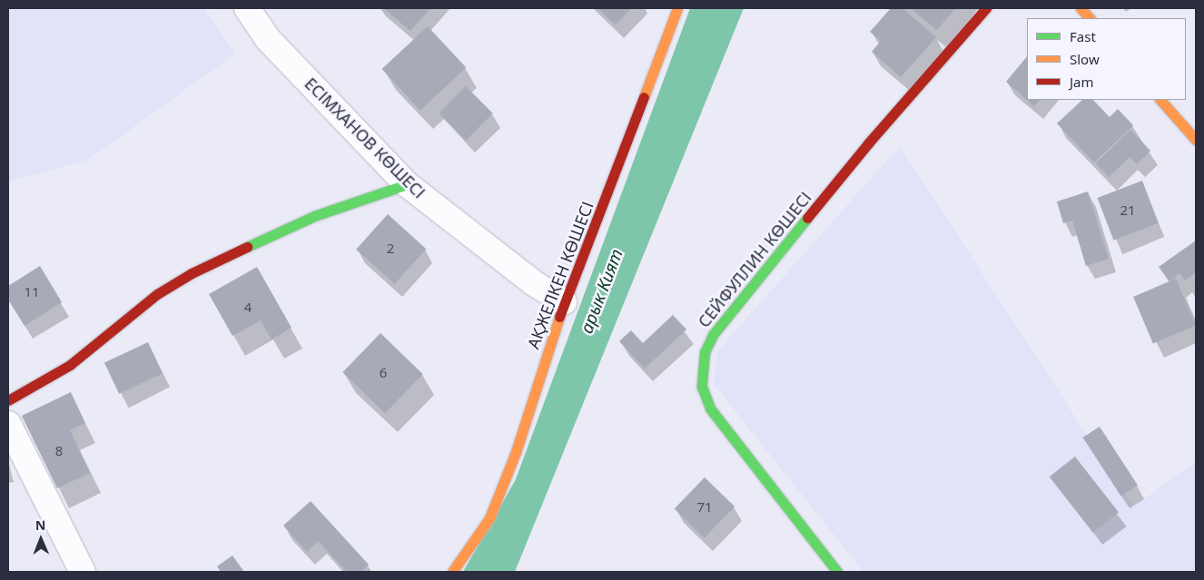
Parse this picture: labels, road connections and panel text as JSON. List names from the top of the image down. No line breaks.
{"streets":{"street":["ЕСІМХАНОВ КӨШЕСІ","СЕЙФУЛЛИН КӨШЕСІ","АҚЖЕЛКЕН КӨШЕСІ"]},"crossings":[["ЕСІМХАНОВ КӨШЕСІ","АҚЖЕЛКЕН КӨШЕСІ"]],"water":["арык Кият"],"house_numbers":["21","2","11","4","6","8","71"],"legend":["Fast","Slow","Jam"],"north":"top"}
